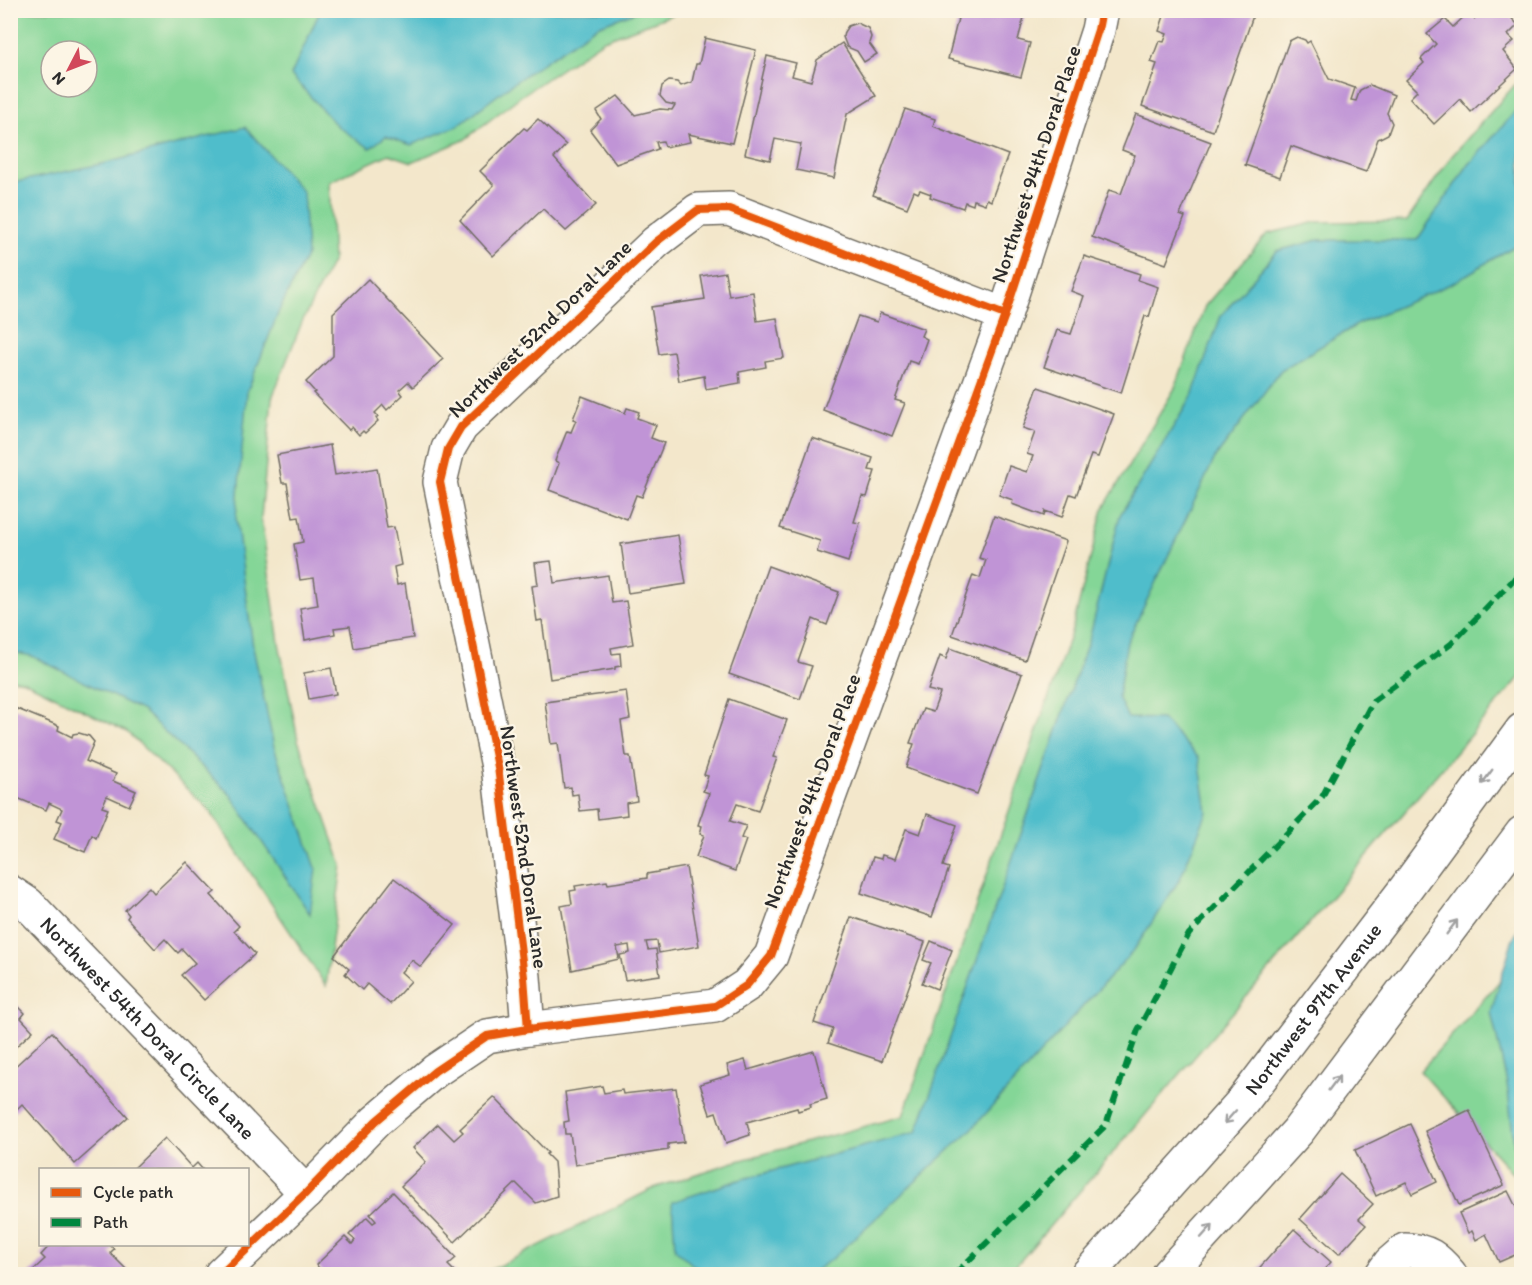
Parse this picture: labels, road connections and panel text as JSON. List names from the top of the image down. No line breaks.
{"streets":{"street":["Northwest 94th Doral Place","Northwest 52nd Doral Lane","Northwest 97th Avenue","Northwest 54th Doral Circle Lane"]},"crossings":[["Northwest 94th Doral Place","Northwest 52nd Doral Lane"],["Northwest 94th Doral Place","Northwest 54th Doral Circle Lane"]],"legend":["Cycle path","Path"],"north":"bottom left"}
